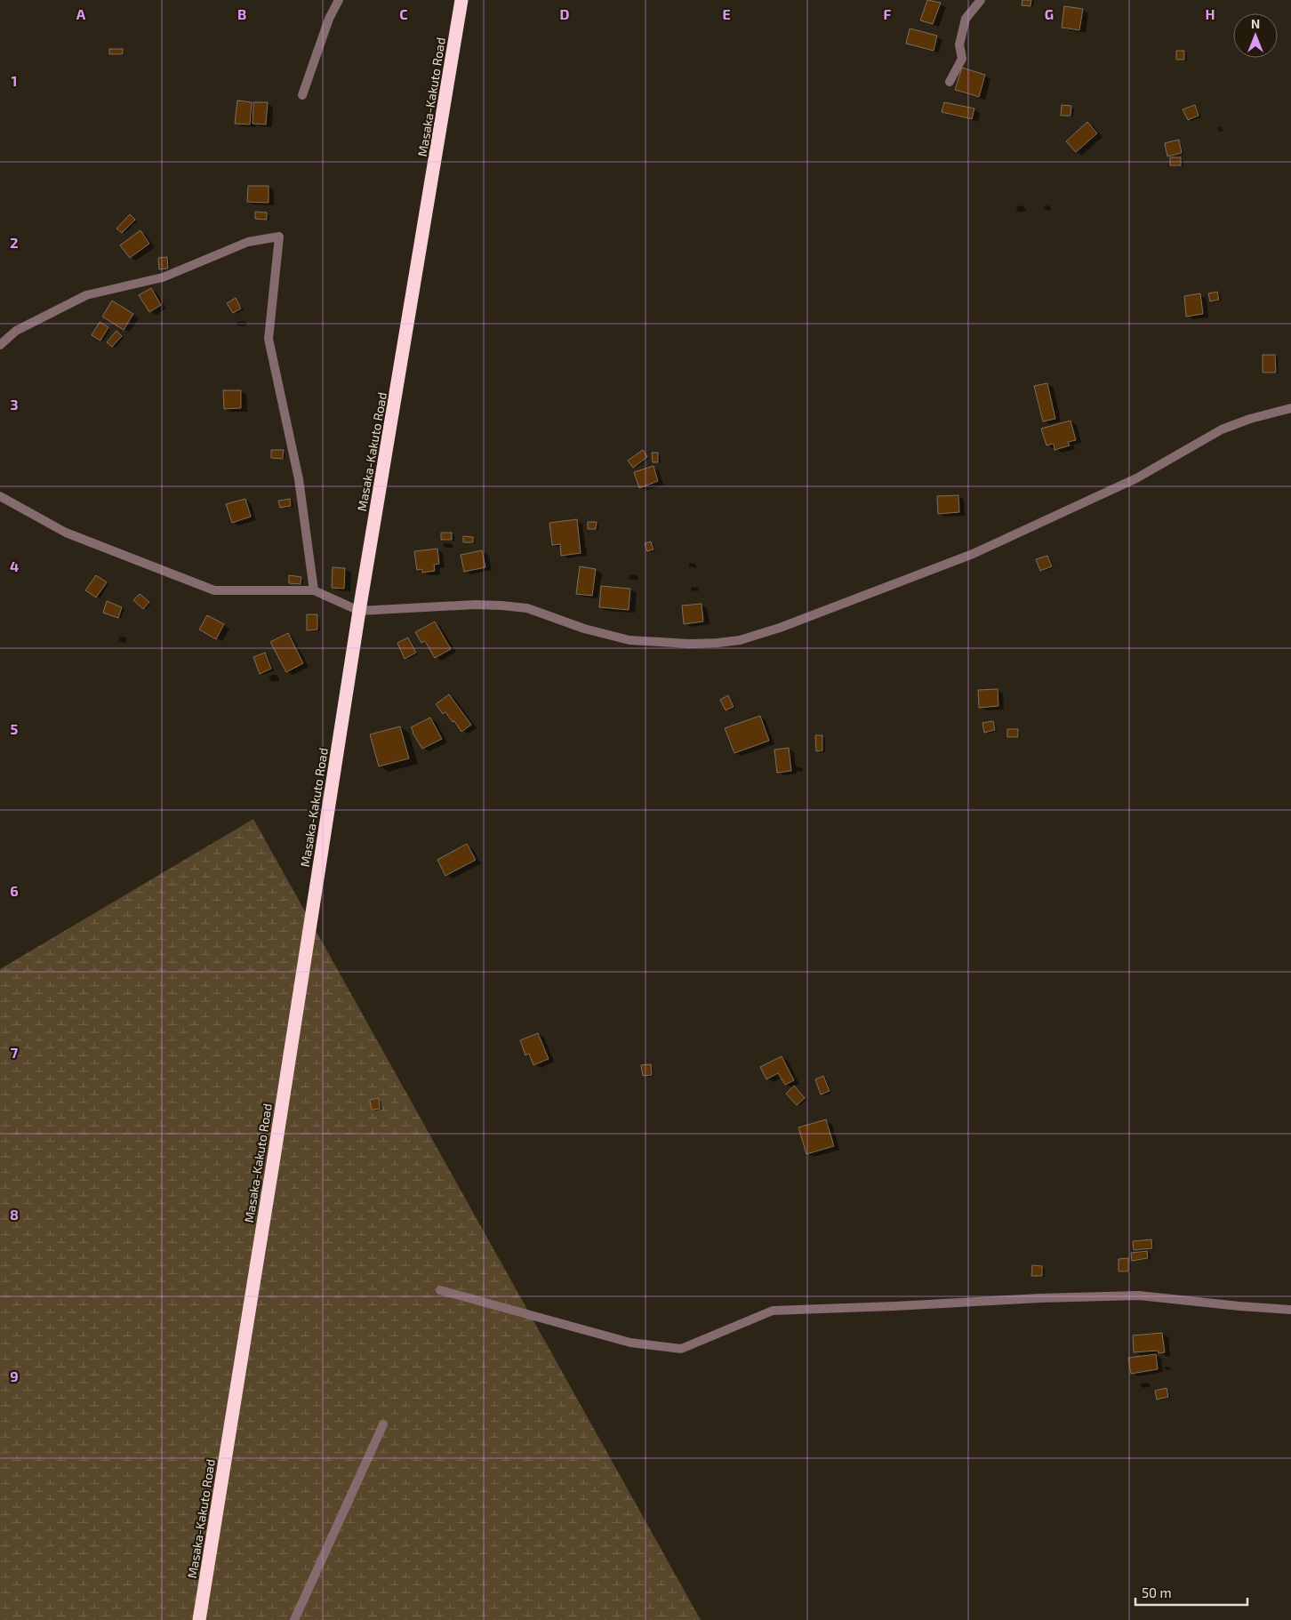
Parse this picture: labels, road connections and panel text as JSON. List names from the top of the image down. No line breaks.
{"streets":{"highway":["Masaka-Kakuto Road"]},"scale_bar":"50 m","north":"top","grid":{"columns":["A","B","C","D","E","F","G","H"],"rows":["1","2","3","4","5","6","7","8","9"]}}
